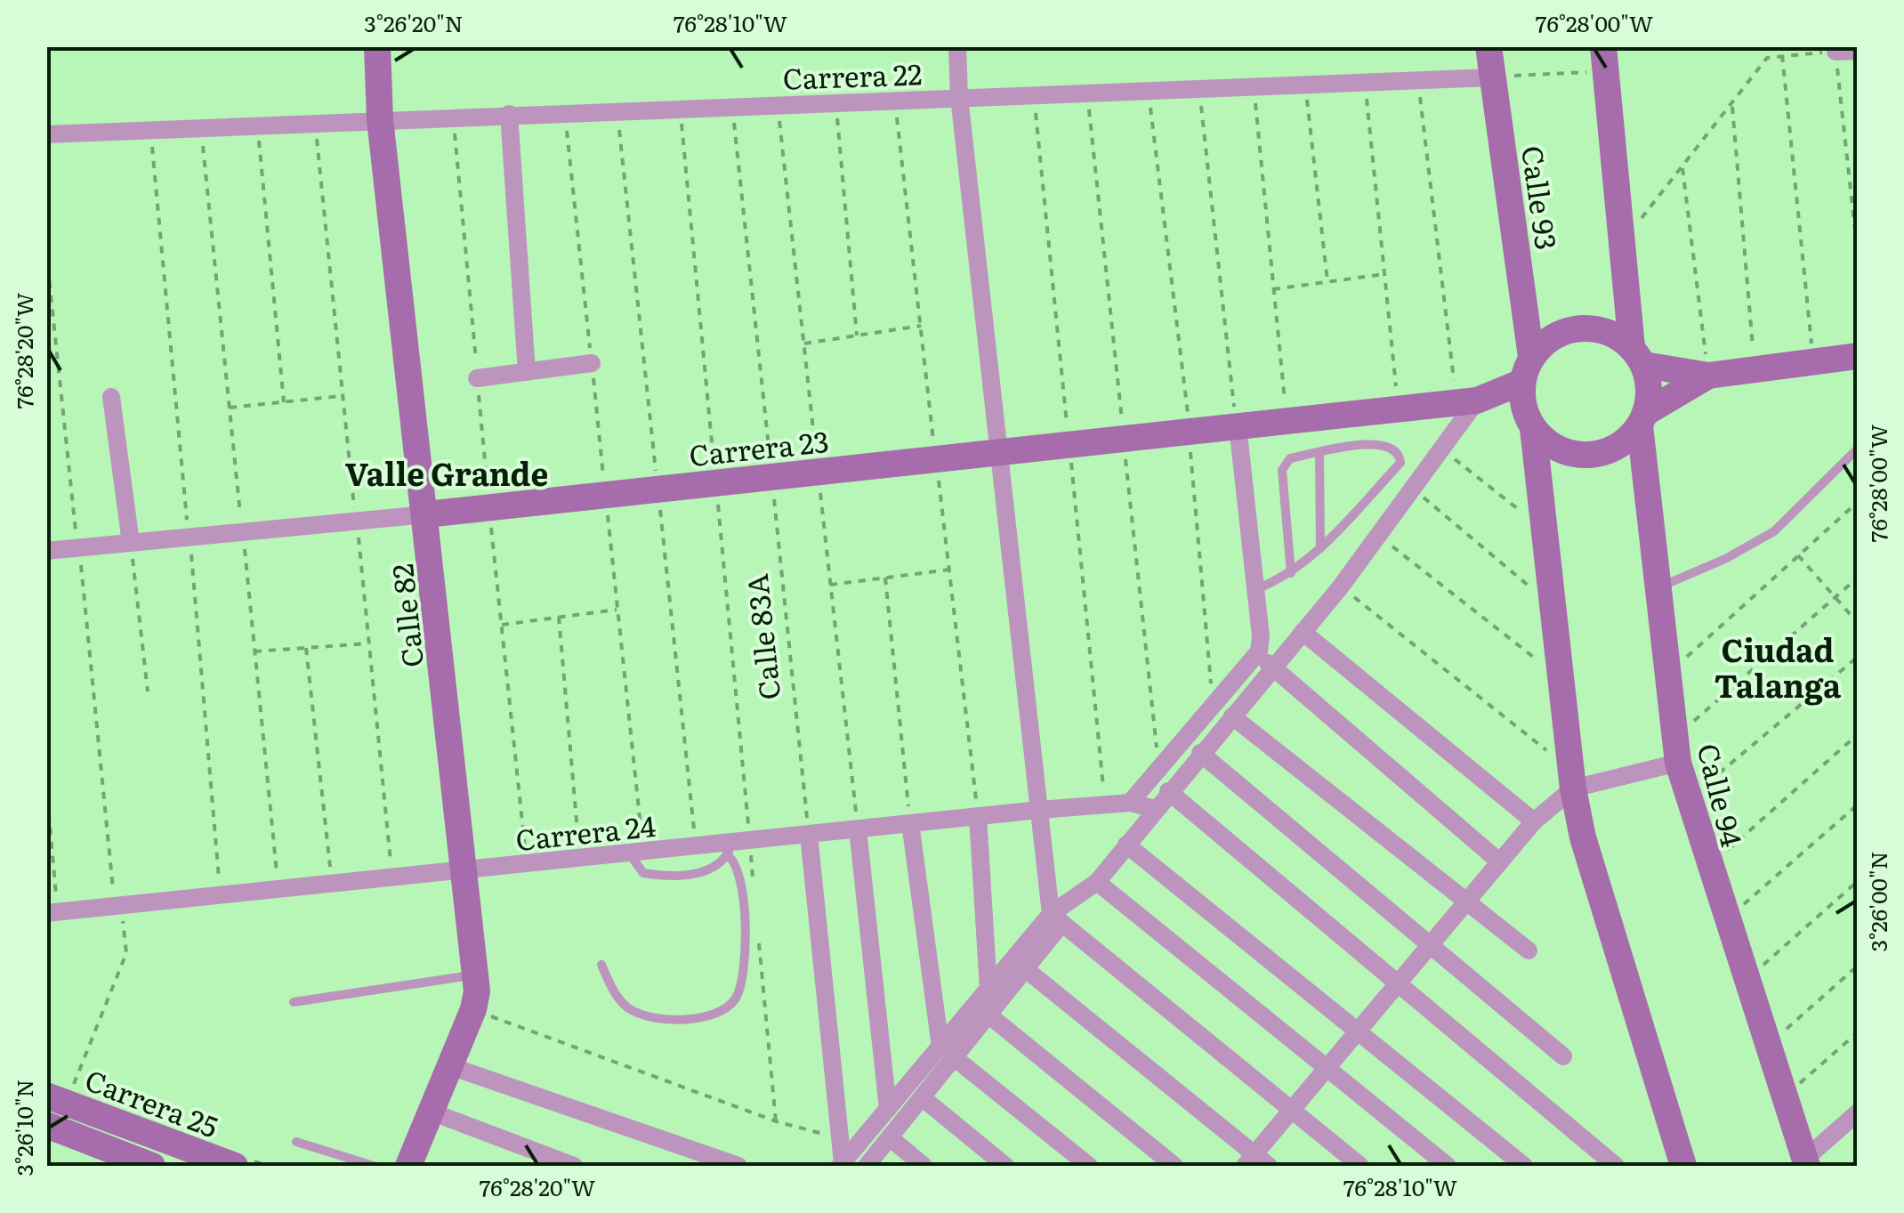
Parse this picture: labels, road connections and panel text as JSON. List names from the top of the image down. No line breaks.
{"streets":{"street":["Carrera 22","Calle 93","Carrera 23","Calle 82","Calle 94","Carrera 24","Carrera 25"],"path":["Calle 83A"]},"crossings":[["Carrera 22","Calle 93"],["Carrera 22","Calle 82"],["Carrera 22","Calle 83A"],["Calle 93","Carrera 23"],["Calle 93","Calle 94"],["Carrera 23","Calle 82"],["Carrera 23","Calle 83A"],["Carrera 23","Calle 94"],["Calle 82","Carrera 24"],["Calle 83A","Carrera 24"]],"districts":["Valle Grande","Ciudad Talanga"],"coordinates":["3°26'20\"N","76°28'10\"W","76°28'00\"W","76°28'20\"W","3°26'00\"N","3°26'10\"N"]}
